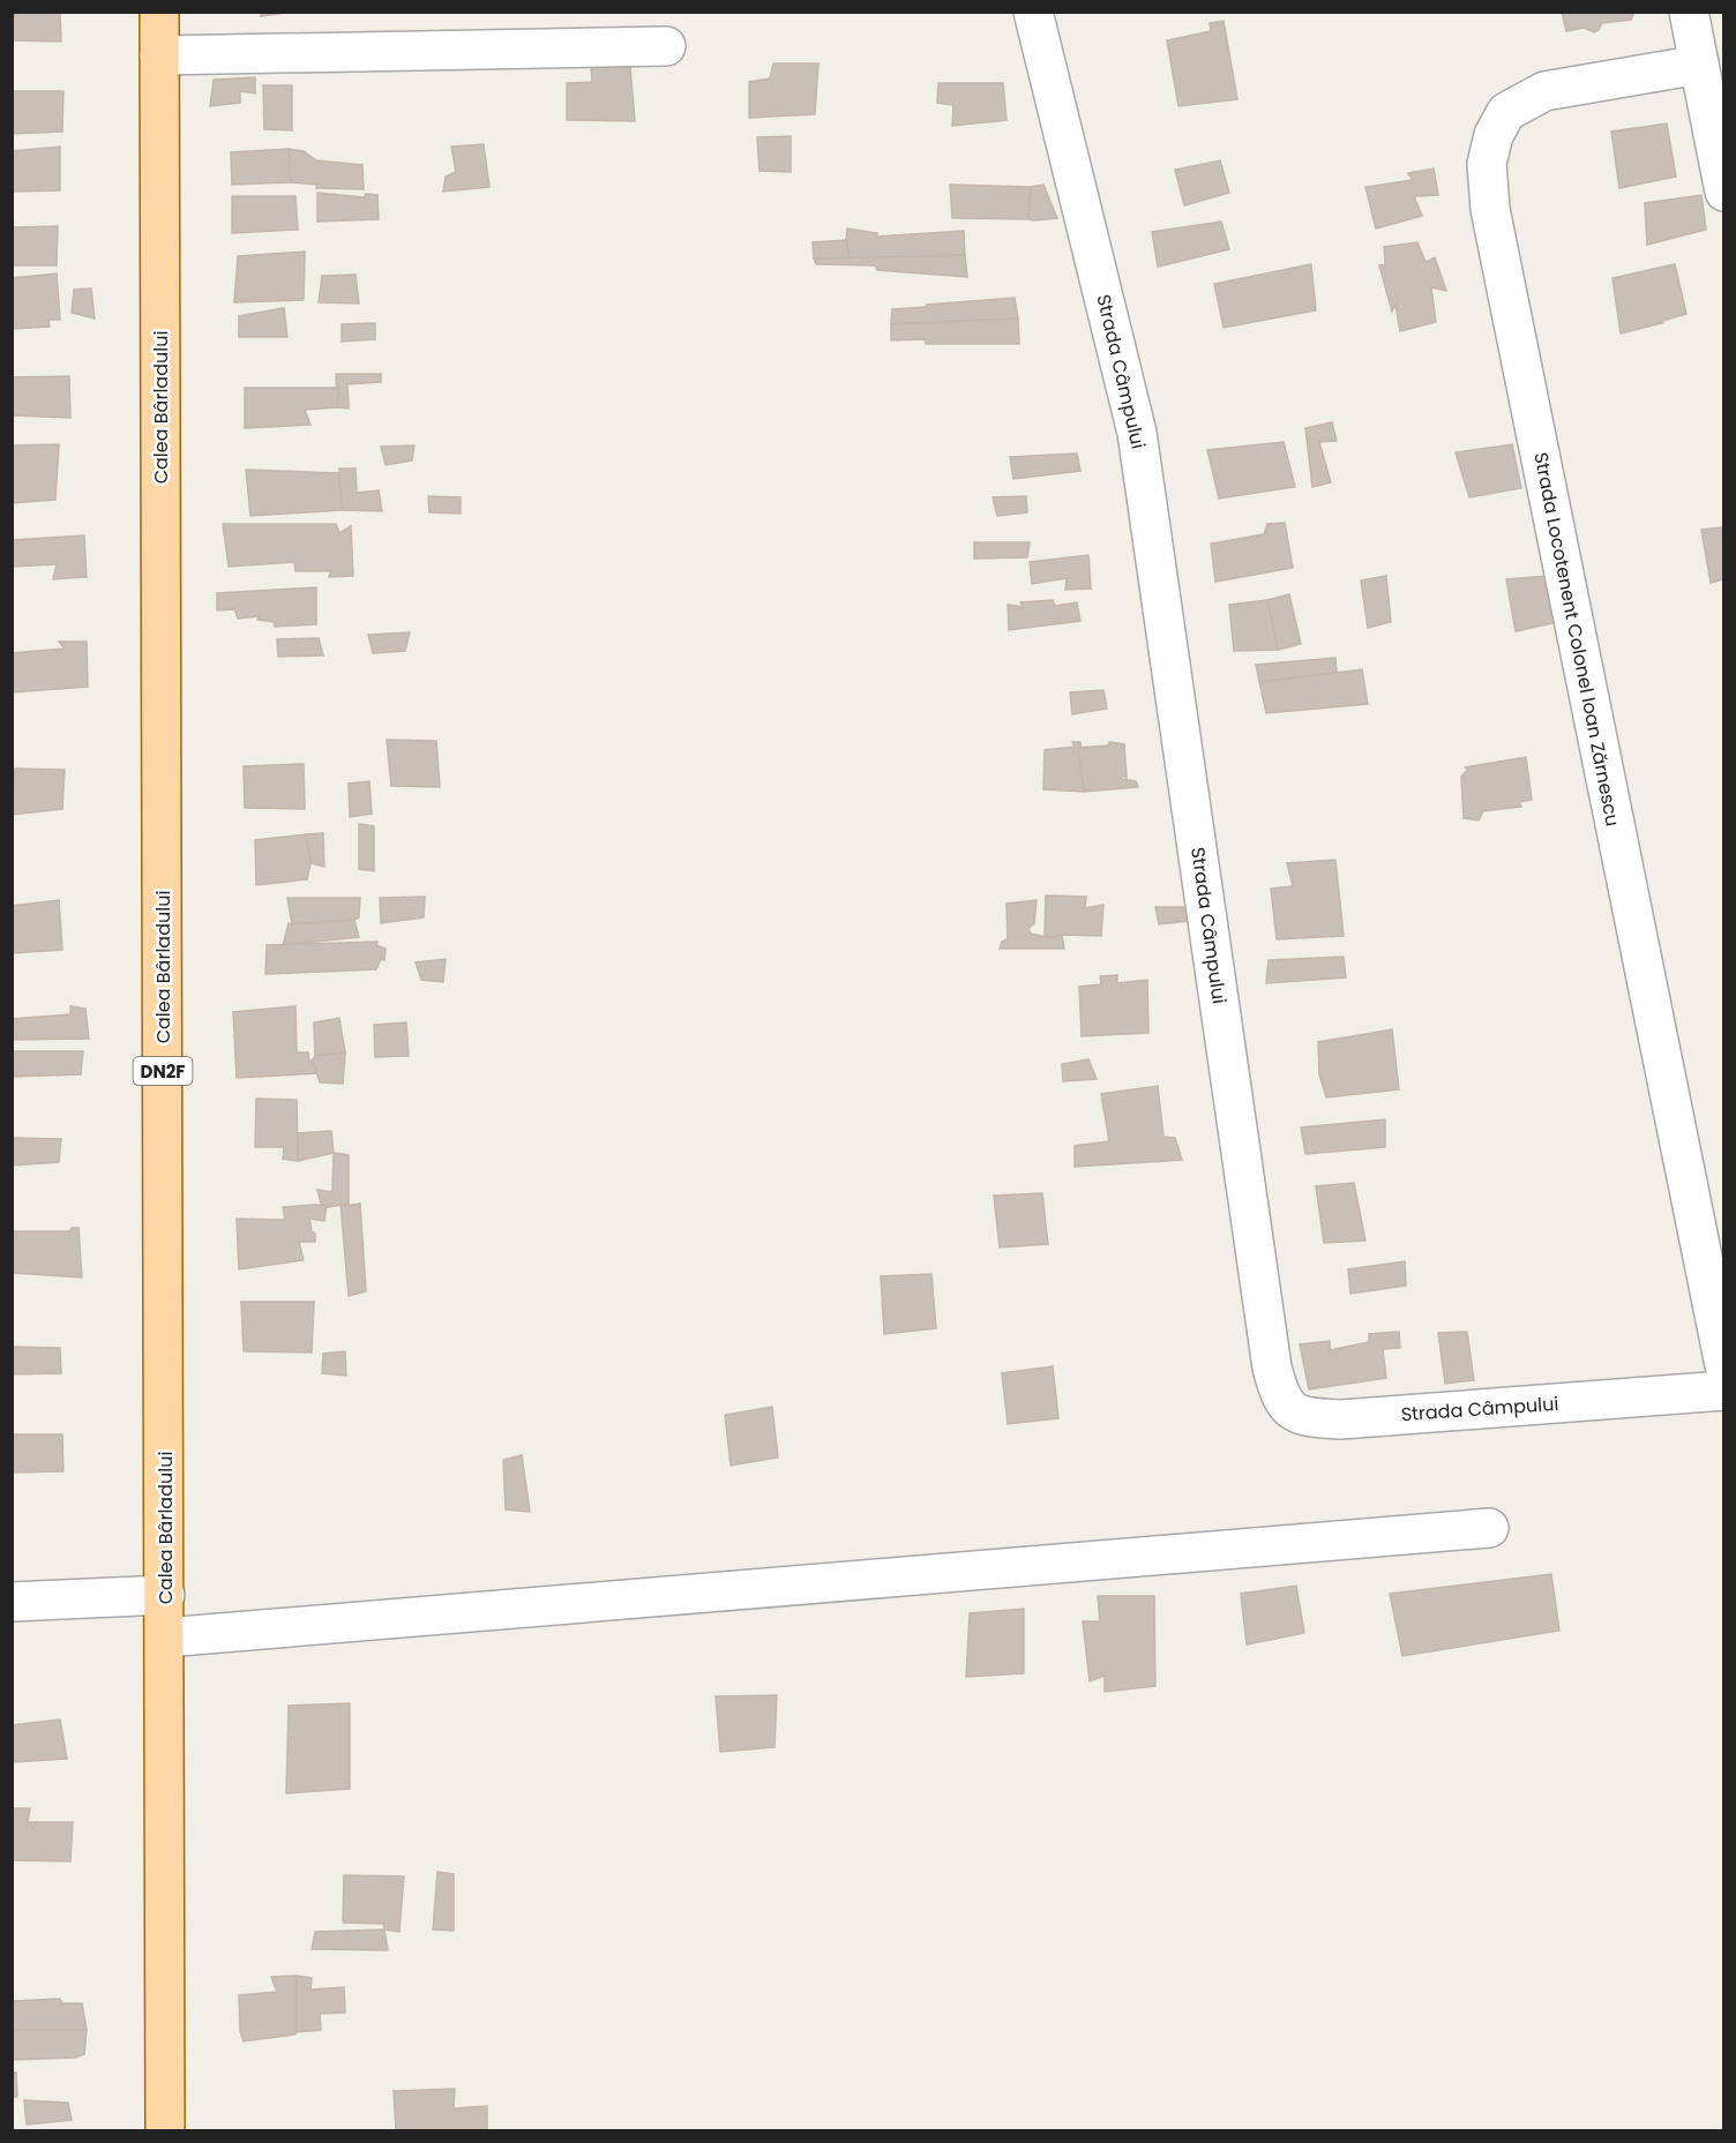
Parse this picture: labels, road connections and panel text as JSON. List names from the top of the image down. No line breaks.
{"streets":{"main road":["Calea Bârladului","DN2F"],"street":["Strada Câmpului","Strada Locotenent Colonel Ioan Zărnescu"]}}
